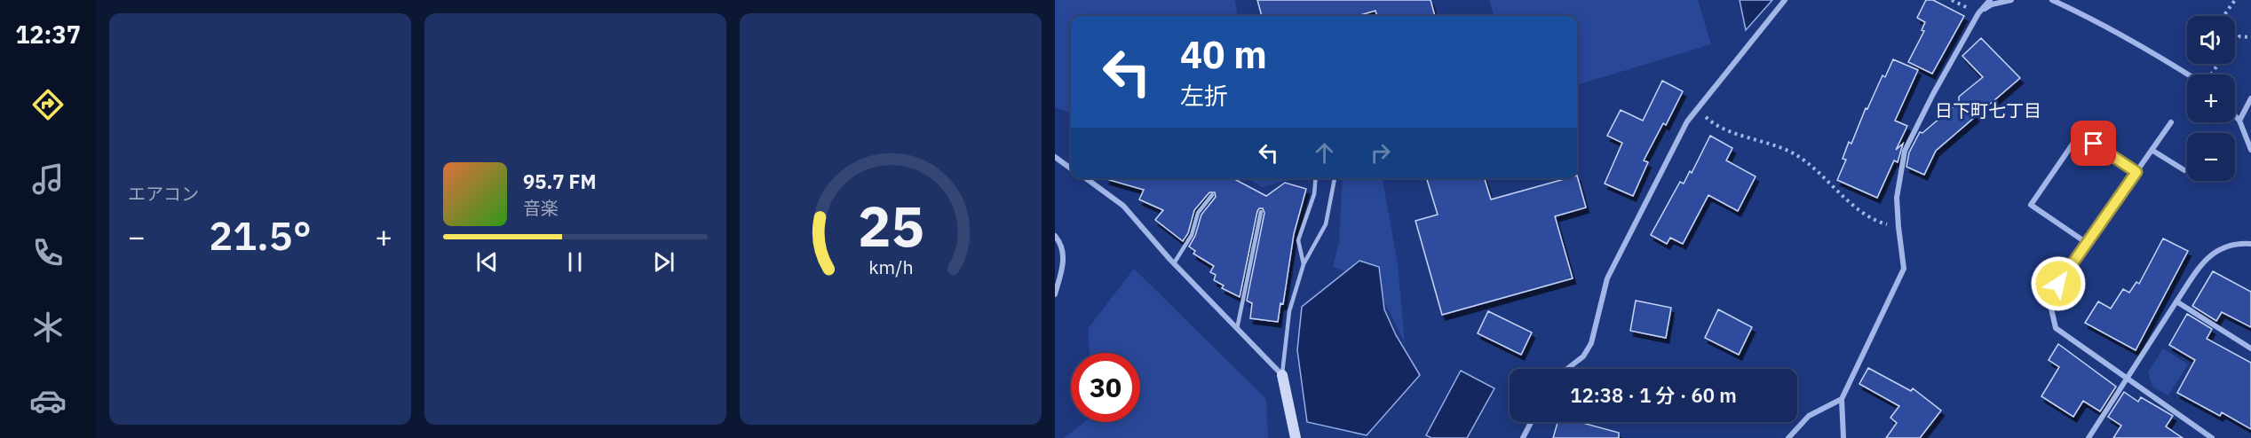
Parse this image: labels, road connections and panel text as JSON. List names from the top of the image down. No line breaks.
{"districts":["日下町七丁目"],"page":{"tabs":"12:37","tile":"エアコン","map_buttons":["+","−"],"turn":["40 m","左折"],"song":["95.7 FM","音楽"],"heat":["−","21.5°","+"],"limit":"30","trip":"12:38 · 1 分 · 60 m","gauge":["25","km/h"]}}
